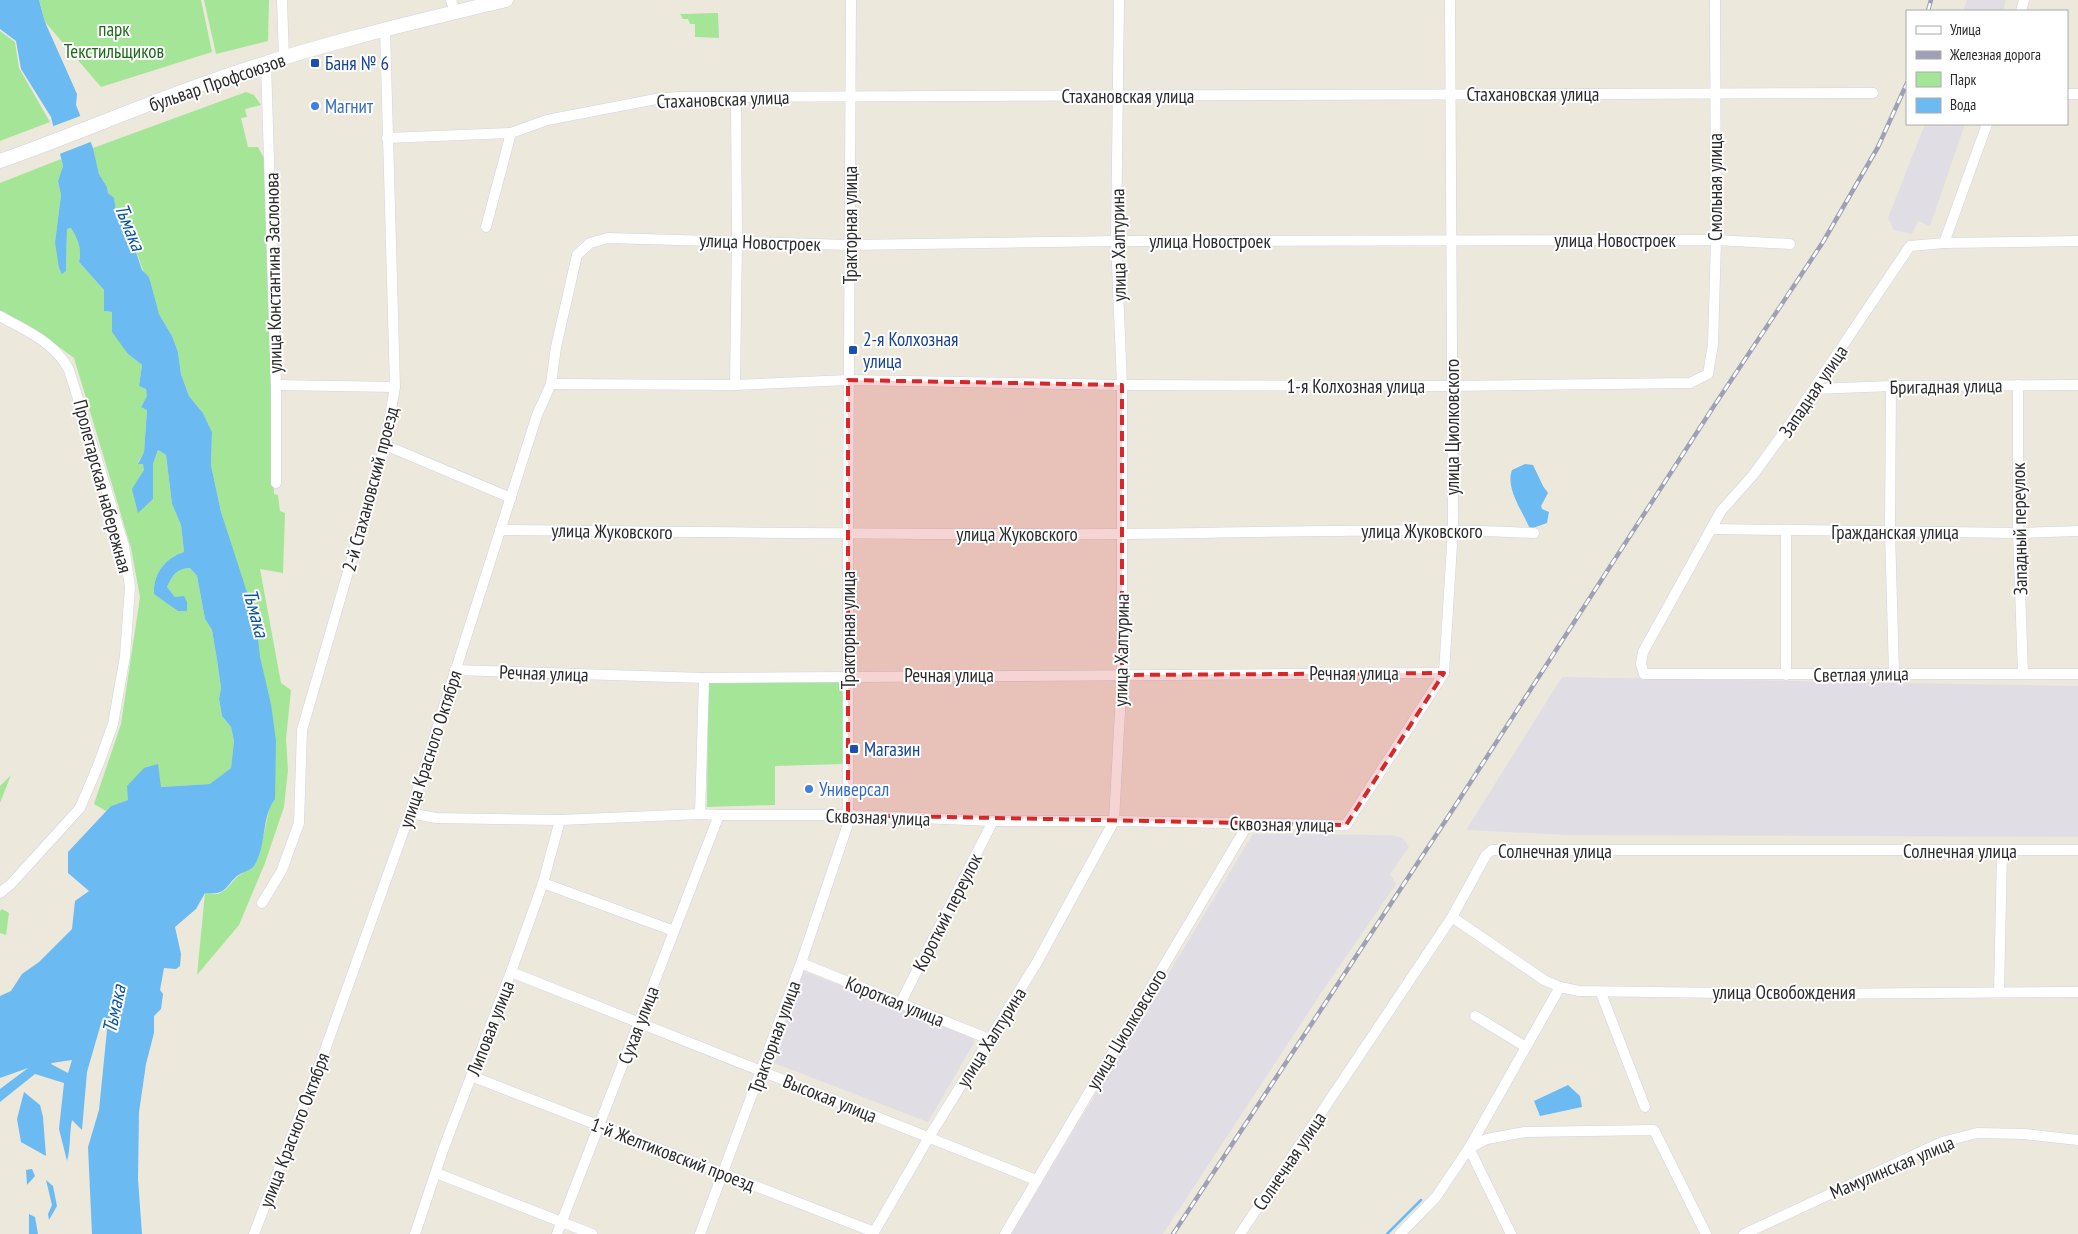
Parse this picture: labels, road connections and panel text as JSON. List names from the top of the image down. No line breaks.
{"streets":{"main road":["бульвар Профсоюзов"],"street":["Стахановская улица","Смольная улица","Тракторная улица","улица Новостроек","улица Халтурина","улица Константина Заслонова","1-я Колхозная улица","Бригадная улица","Западная улица","улица Циолковского","Пролетарская набережная","2-й Стахановский проезд","Западный переулок","улица Жуковского","Гражданская улица","Речная улица","Светлая улица","улица Красного Октября","Сквозная улица","Солнечная улица","Короткий переулок","улица Освобождения","Короткая улица","Сухая улица","Липовая улица","Высокая улица","1-й Желтиковский проезд","Мамулинская улица"]},"crossings":[["бульвар Профсоюзов","улица Константина Заслонова"],["бульвар Профсоюзов","2-й Стахановский проезд"],["Стахановская улица","Смольная улица"],["Стахановская улица","Тракторная улица"],["Стахановская улица","улица Халтурина"],["Стахановская улица","улица Циолковского"],["Стахановская улица","2-й Стахановский проезд"],["Смольная улица","улица Новостроек"],["Смольная улица","1-я Колхозная улица"],["Тракторная улица","улица Новостроек"],["Тракторная улица","улица Жуковского"],["Тракторная улица","Речная улица"],["Тракторная улица","Сквозная улица"],["Тракторная улица","Короткая улица"],["Тракторная улица","Высокая улица"],["Тракторная улица","1-й Желтиковский проезд"],["улица Новостроек","улица Халтурина"],["улица Новостроек","улица Циолковского"],["улица Новостроек","улица Красного Октября"],["улица Халтурина","1-я Колхозная улица"],["улица Халтурина","улица Жуковского"],["улица Халтурина","Речная улица"],["улица Халтурина","Сквозная улица"],["улица Халтурина","Короткая улица"],["улица Халтурина","Высокая улица"],["улица Халтурина","1-й Желтиковский проезд"],["1-я Колхозная улица","улица Циолковского"],["Бригадная улица","Западная улица"],["Бригадная улица","Западный переулок"],["Западная улица","Гражданская улица"],["Западная улица","Светлая улица"],["улица Циолковского","улица Жуковского"],["улица Циолковского","Речная улица"],["улица Циолковского","Сквозная улица"],["улица Циолковского","Высокая улица"],["Западный переулок","Гражданская улица"],["Западный переулок","Светлая улица"],["улица Жуковского","улица Красного Октября"],["Речная улица","улица Красного Октября"],["улица Красного Октября","Сквозная улица"],["Сквозная улица","Короткий переулок"],["Сквозная улица","Сухая улица"],["Сквозная улица","Липовая улица"],["Короткий переулок","Короткая улица"],["Сухая улица","Высокая улица"],["Сухая улица","1-й Желтиковский проезд"],["Липовая улица","Высокая улица"],["Липовая улица","1-й Желтиковский проезд"]],"water":["Тьмака"],"parks":["парк Текстильщиков"],"places":{"transit":["Баня № 6","2-я Колхозная улица","Магазин"],"other":["Магнит","Универсал"]},"legend":["Улица","Железная дорога","Парк","Вода"]}
